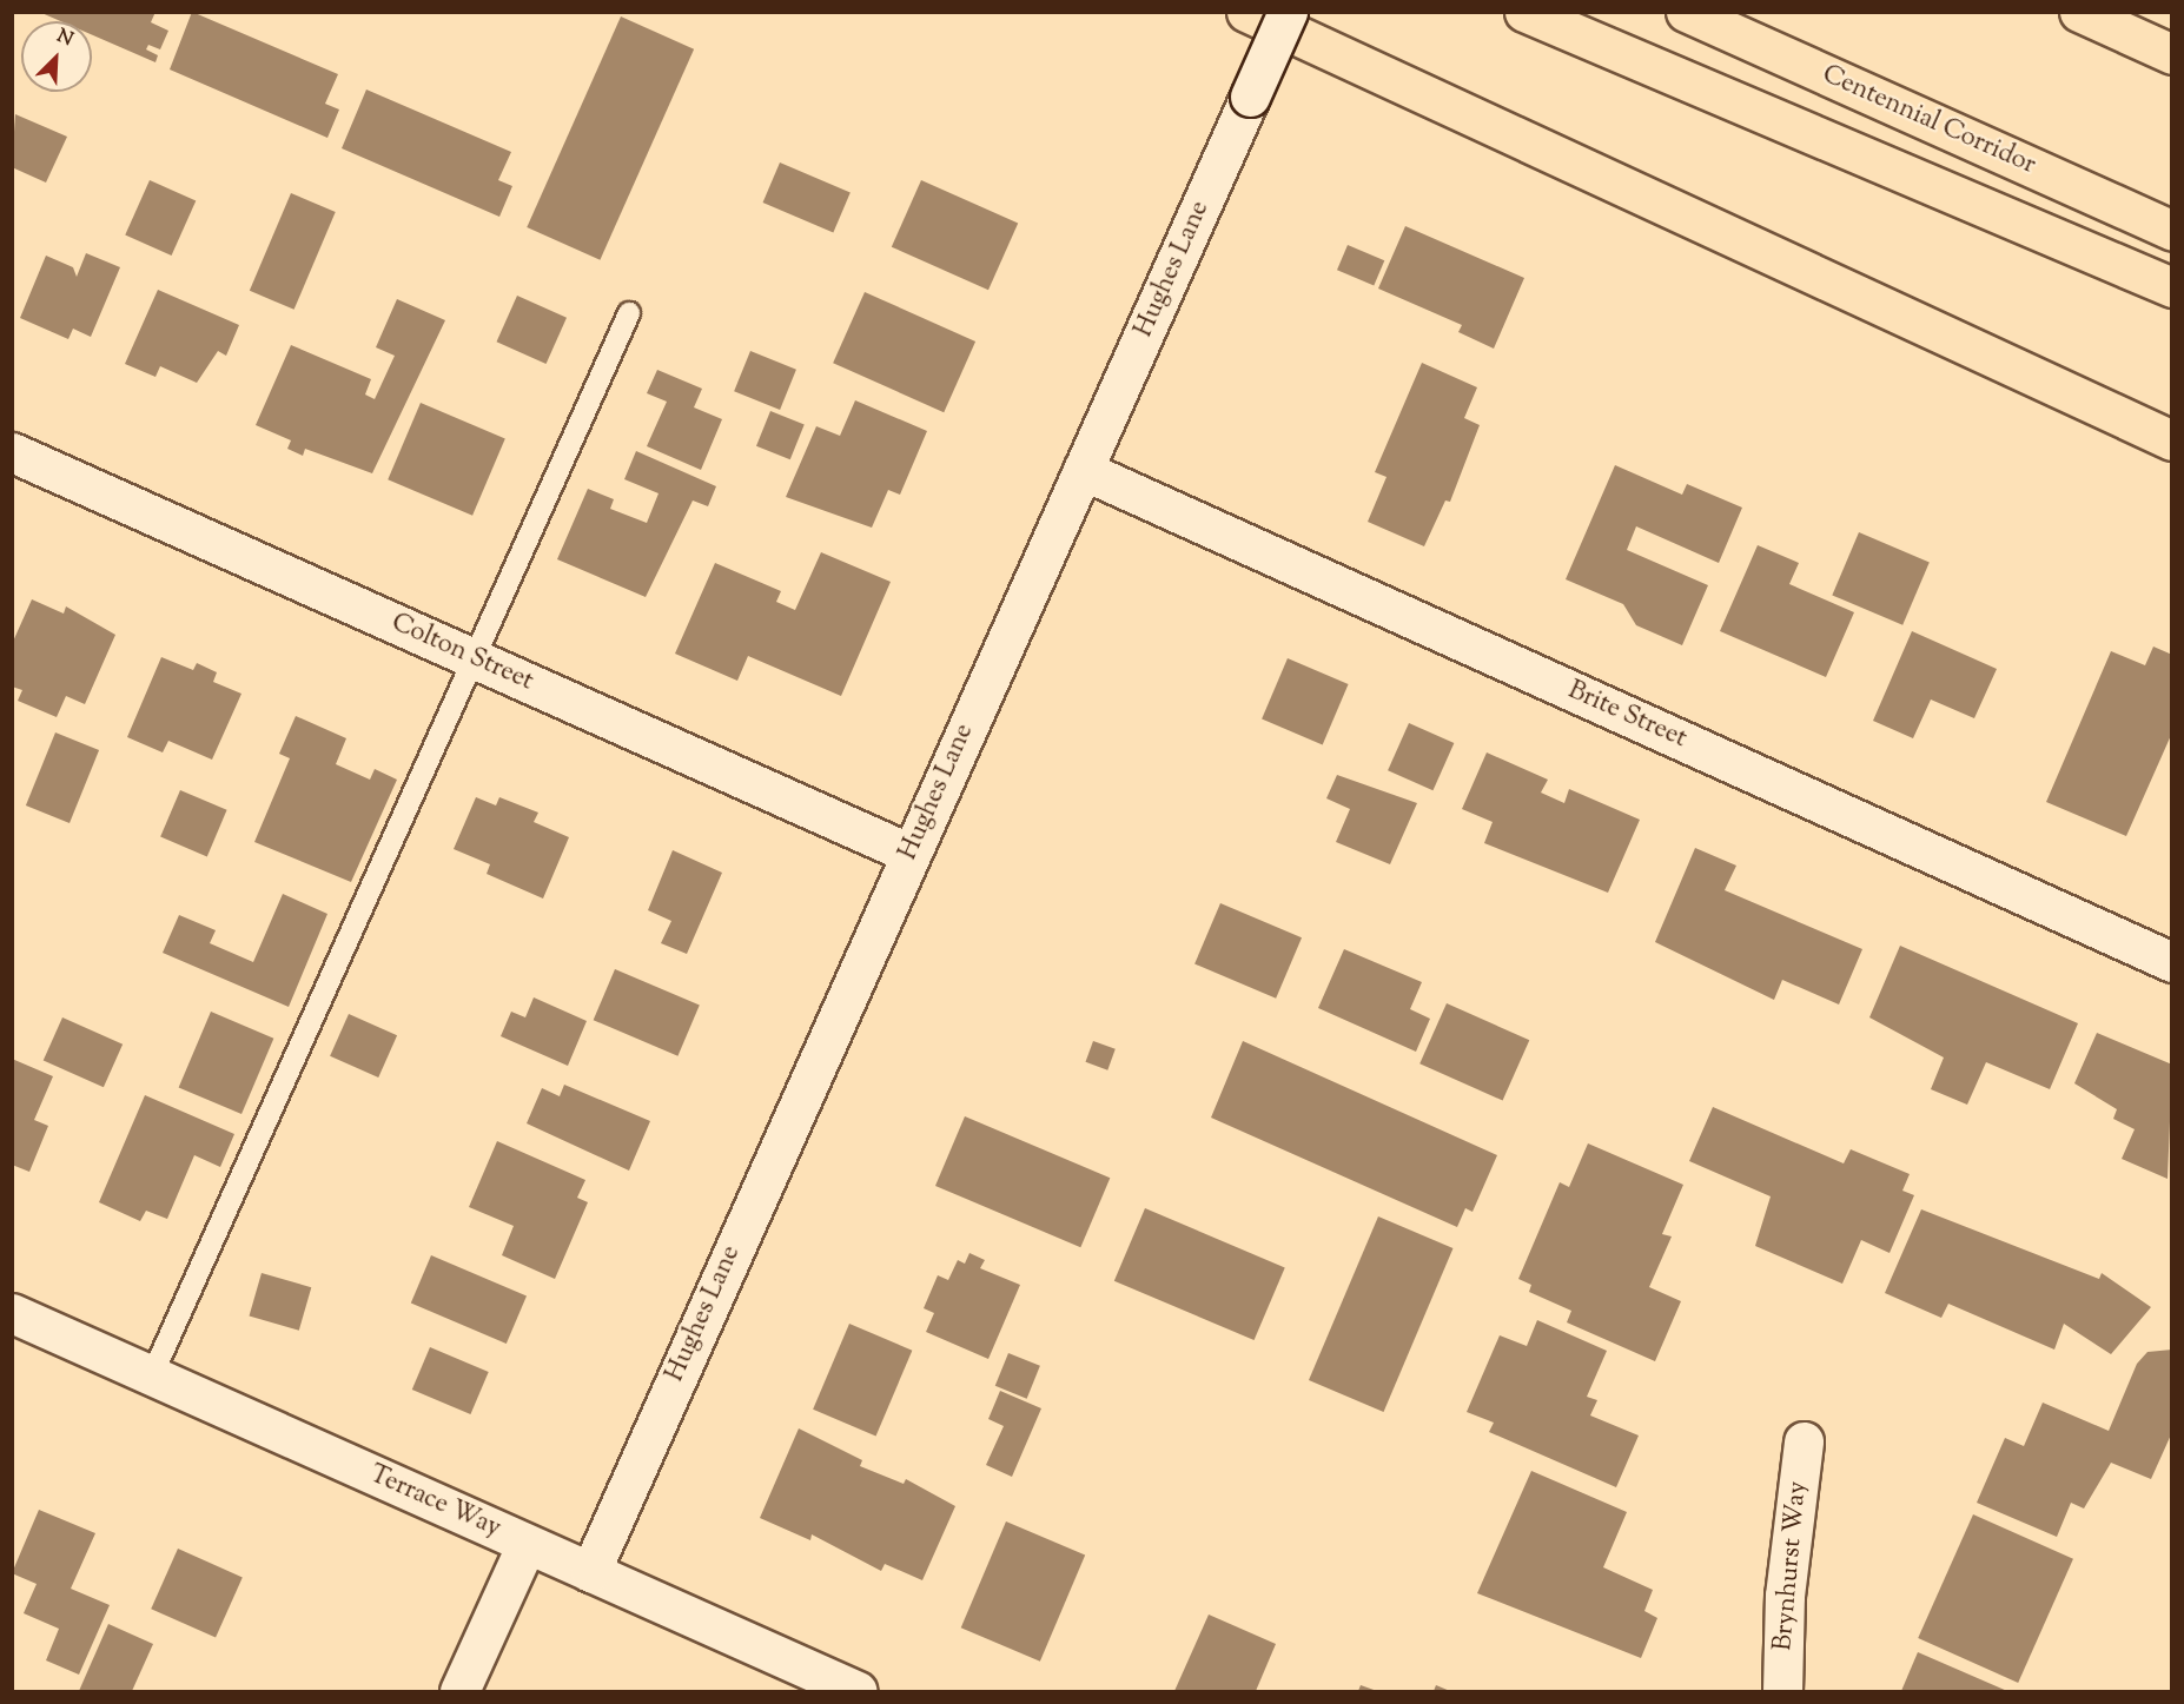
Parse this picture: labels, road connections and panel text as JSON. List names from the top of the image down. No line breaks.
{"streets":{"highway":["Centennial Corridor"],"street":["Hughes Lane","Colton Street","Brite Street","Terrace Way","Brynhurst Way"]},"crossings":[["Hughes Lane","Colton Street"],["Hughes Lane","Brite Street"],["Hughes Lane","Terrace Way"]],"north":"top right"}
